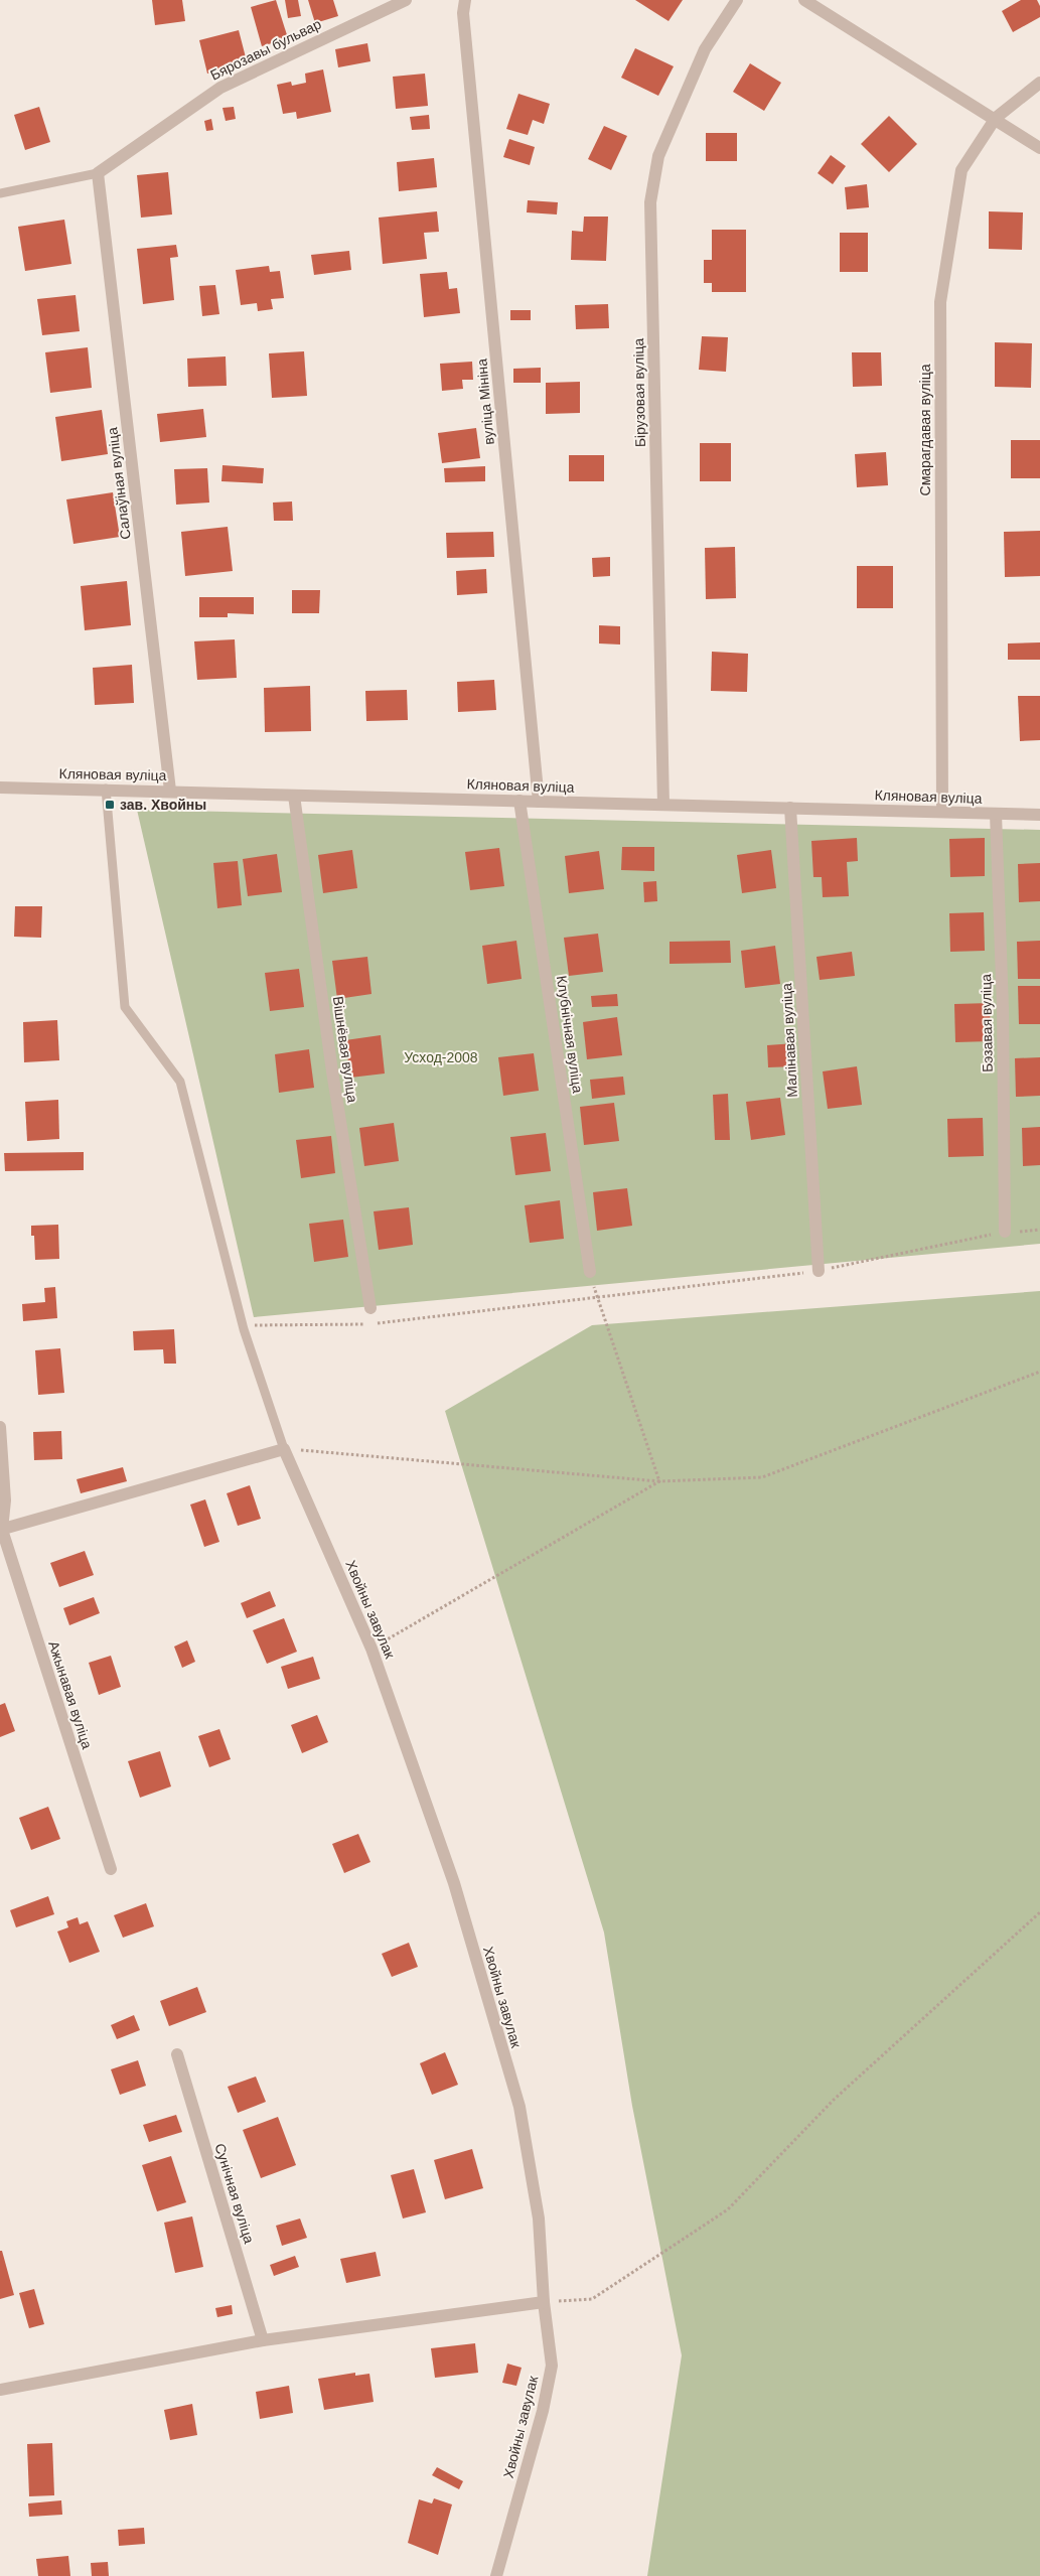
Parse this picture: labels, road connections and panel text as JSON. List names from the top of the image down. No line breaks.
{"streets":{"street":["Бярозавы бульвар","Бірузовая вуліца","вуліца Мініна","Смарагдавая вуліца","Салаўіная вуліца","Кляновая вуліца","Бэзавая вуліца","Клубнічная вуліца","Малінавая вуліца","Вішнёвая вуліца","Хвойны завулак","Ажынавая вуліца","Сунічная вуліца"]},"crossings":[["Бярозавы бульвар","Салаўіная вуліца"],["Бірузовая вуліца","Кляновая вуліца"],["вуліца Мініна","Кляновая вуліца"],["Смарагдавая вуліца","Кляновая вуліца"],["Салаўіная вуліца","Кляновая вуліца"],["Кляновая вуліца","Бэзавая вуліца"],["Кляновая вуліца","Клубнічная вуліца"],["Кляновая вуліца","Малінавая вуліца"],["Кляновая вуліца","Вішнёвая вуліца"]],"parks":["Усход-2008"],"places":{"transit":["зав. Хвойны"]}}
